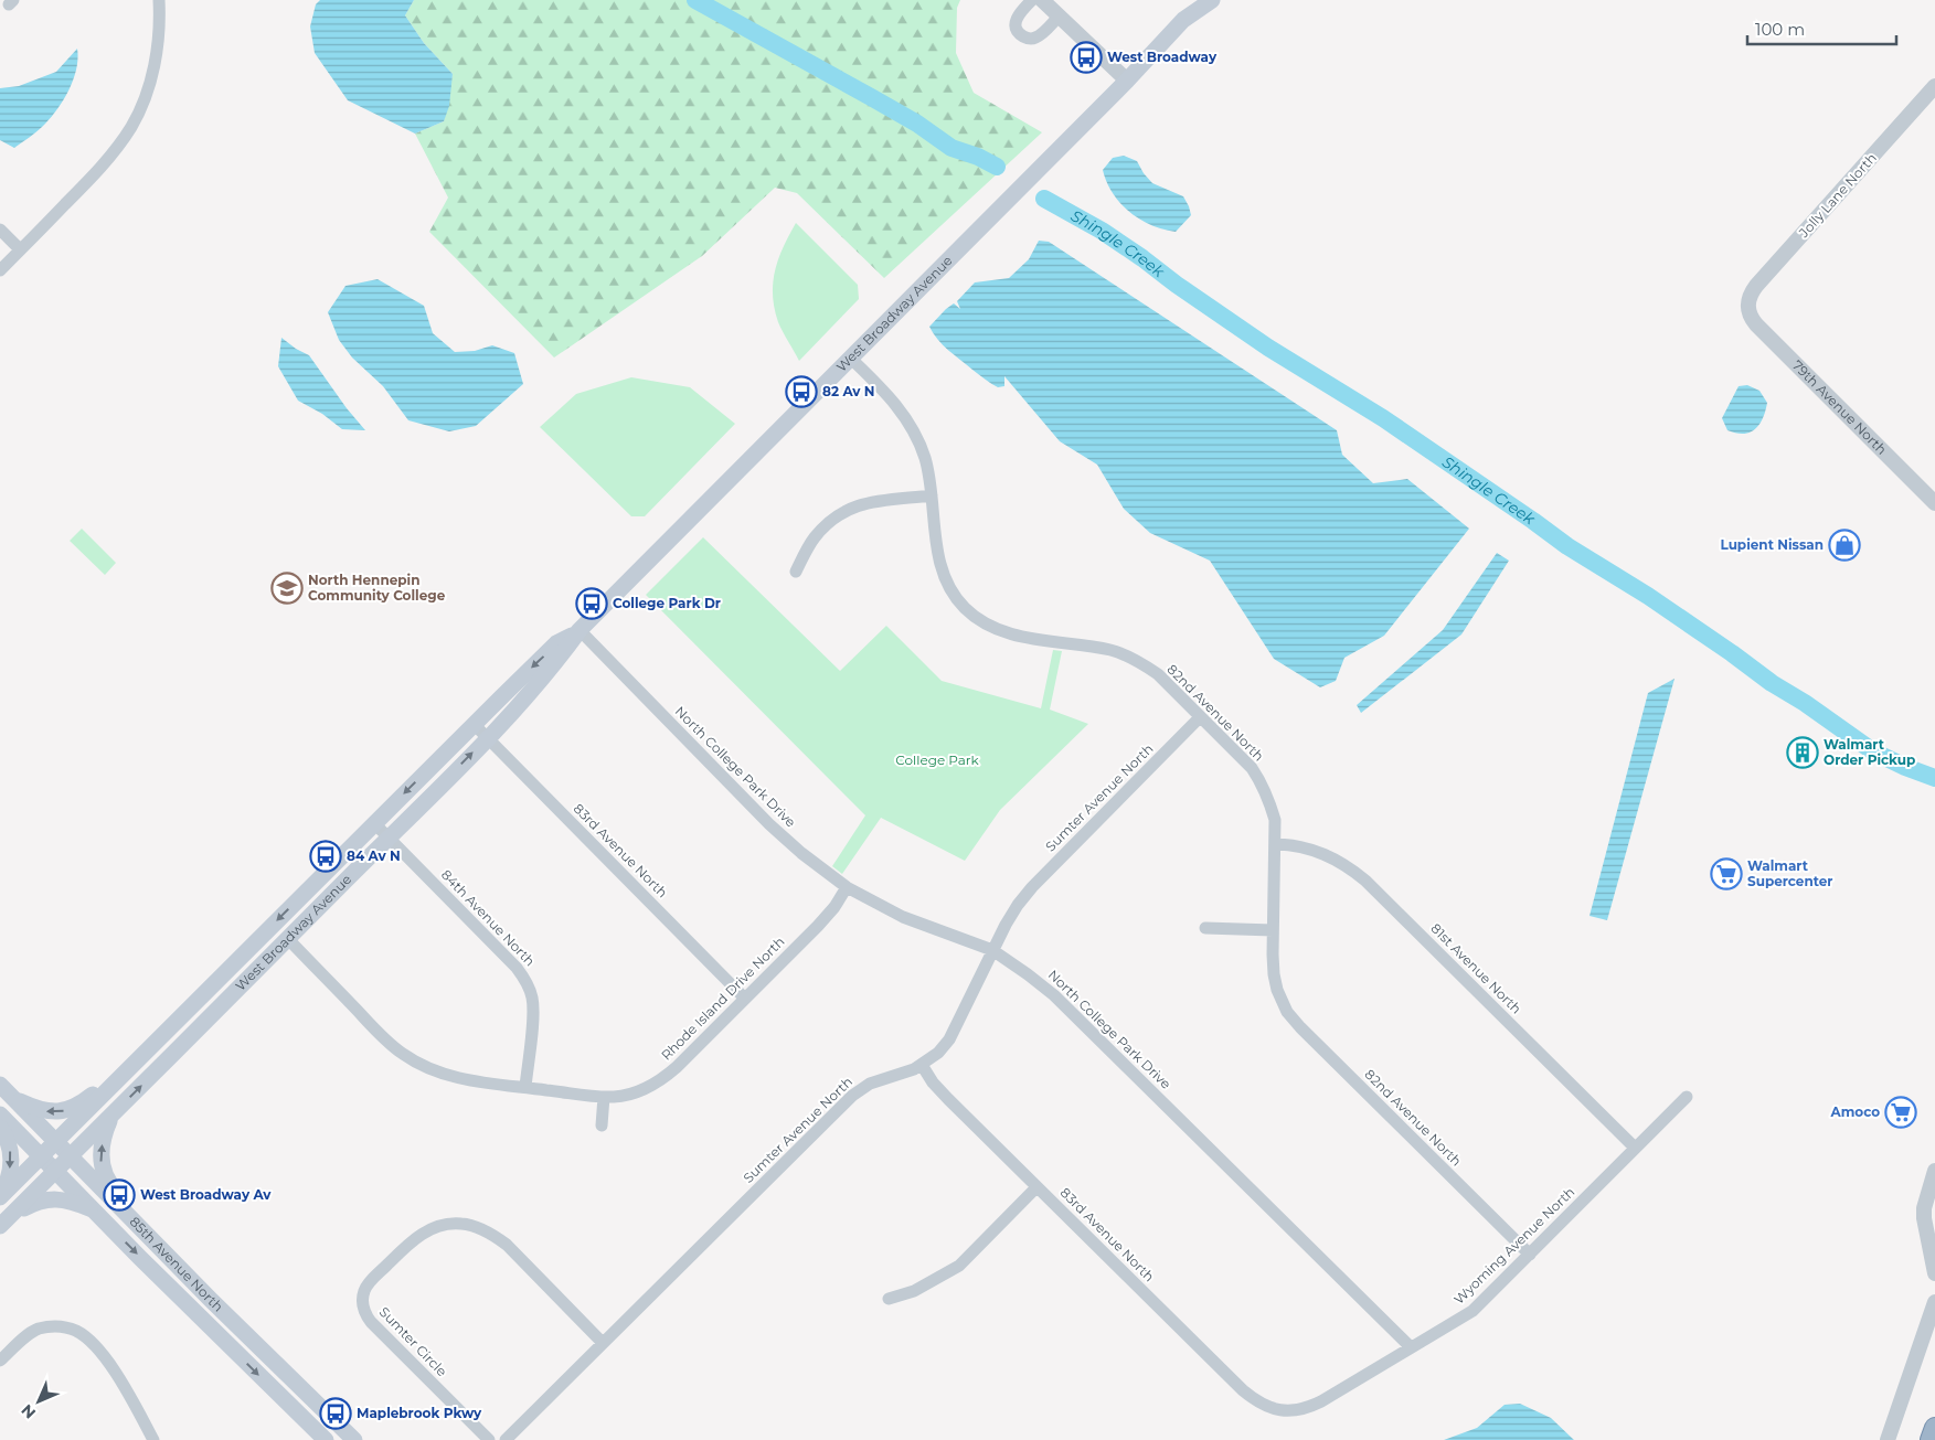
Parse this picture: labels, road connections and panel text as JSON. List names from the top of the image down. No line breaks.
{"streets":{"main road":["West Broadway Avenue","85th Avenue North"],"street":["Jolly Lane North","79th Avenue North","82nd Avenue North","North College Park Drive","Sumter Avenue North","83rd Avenue North","84th Avenue North","81st Avenue North","Rhode Island Drive North","Wyoming Avenue North","Sumter Circle"]},"crossings":[["Jolly Lane North","79th Avenue North"],["West Broadway Avenue","82nd Avenue North"],["West Broadway Avenue","North College Park Drive"],["West Broadway Avenue","83rd Avenue North"],["West Broadway Avenue","84th Avenue North"],["West Broadway Avenue","Rhode Island Drive North"],["West Broadway Avenue","85th Avenue North"],["82nd Avenue North","Sumter Avenue North"],["82nd Avenue North","81st Avenue North"],["82nd Avenue North","Wyoming Avenue North"],["North College Park Drive","Sumter Avenue North"],["North College Park Drive","Rhode Island Drive North"],["North College Park Drive","Wyoming Avenue North"],["Sumter Avenue North","83rd Avenue North"],["Sumter Avenue North","Sumter Circle"],["83rd Avenue North","Rhode Island Drive North"],["83rd Avenue North","Wyoming Avenue North"],["84th Avenue North","Rhode Island Drive North"],["81st Avenue North","Wyoming Avenue North"]],"water":["Shingle Creek"],"parks":["College Park"],"places":{"bus stop":["West Broadway","82 Av N","College Park Dr","84 Av N","West Broadway Av","Maplebrook Pkwy"],"shop":["Lupient Nissan"],"school or university":["North Hennepin Community College"],"building":["Walmart Order Pickup"],"supermarket":["Walmart Supercenter","Amoco"]},"scale_bar":"100 m","north":"bottom left"}
